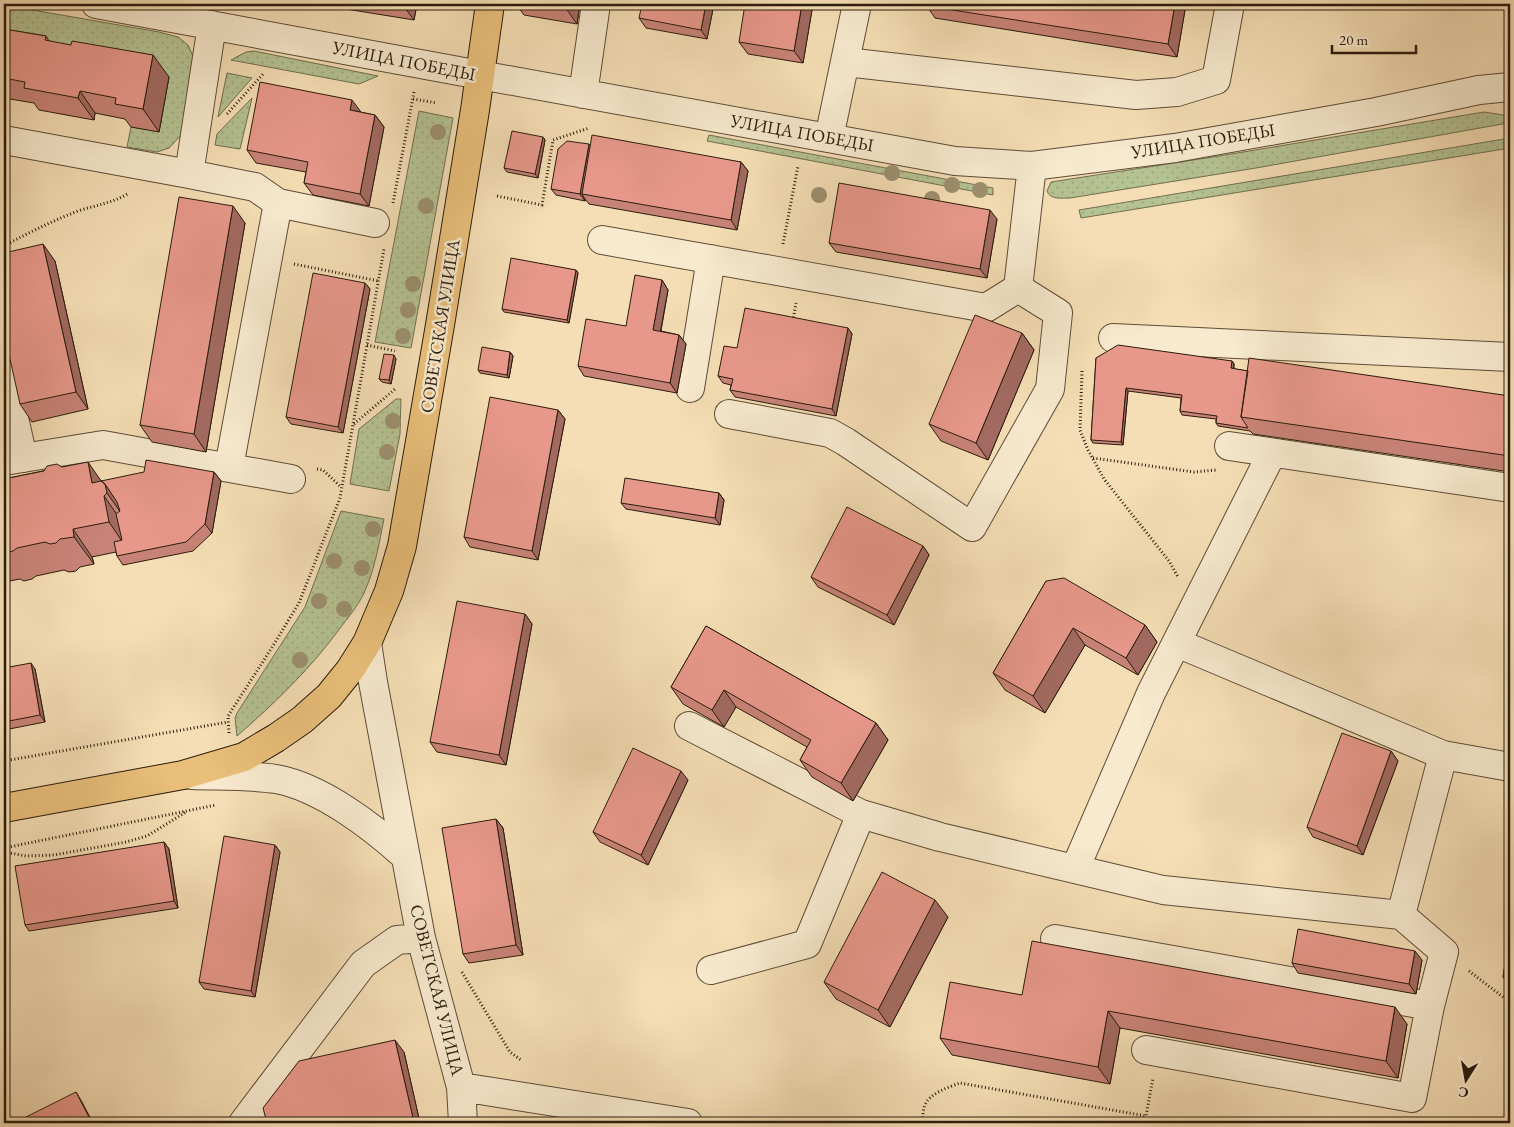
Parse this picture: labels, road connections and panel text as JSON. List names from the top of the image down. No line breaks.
{"streets":{"main road":["СОВЕТСКАЯ УЛИЦА"],"street":["УЛИЦА ПОБЕДЫ"]},"crossings":[["УЛИЦА ПОБЕДЫ","СОВЕТСКАЯ УЛИЦА"]],"scale_bar":"20 m","north":"bottom"}
